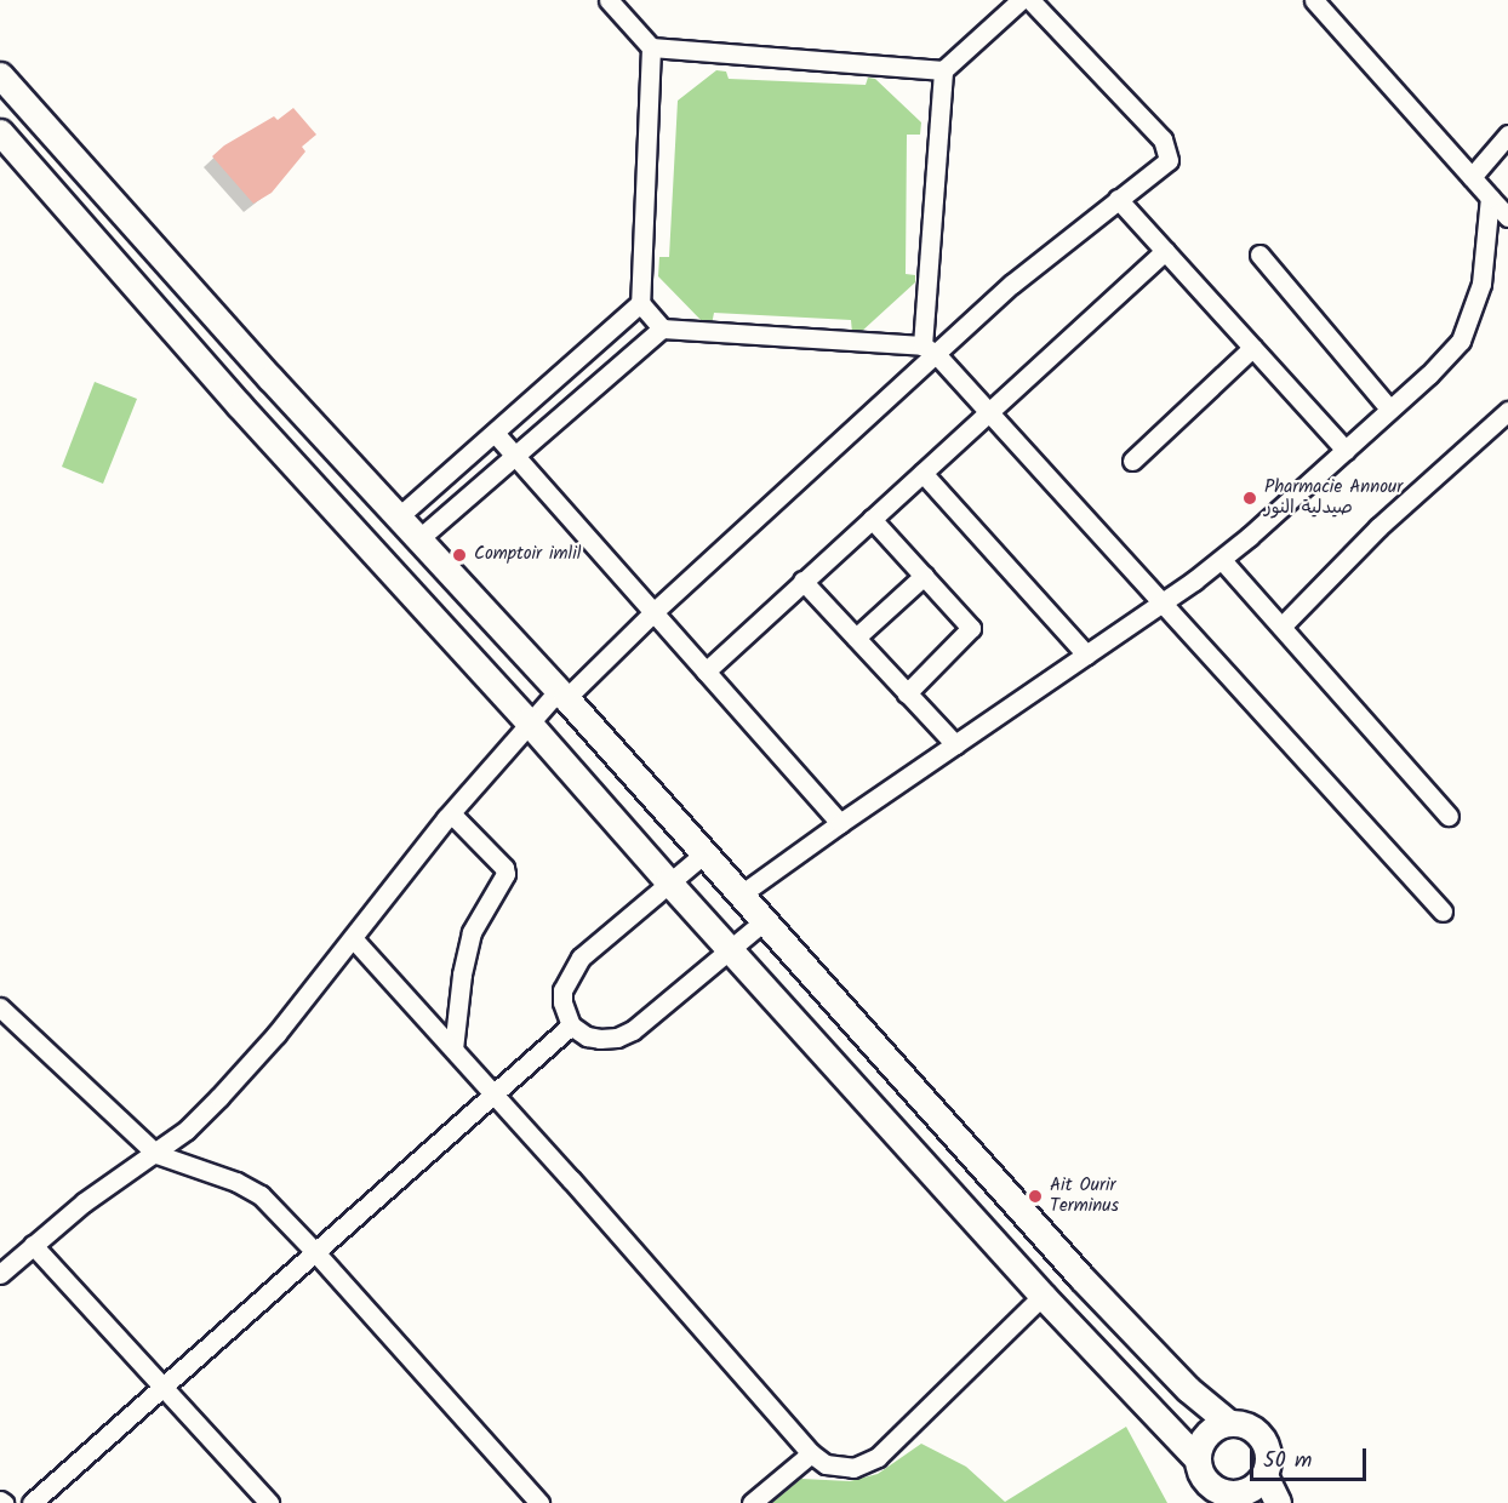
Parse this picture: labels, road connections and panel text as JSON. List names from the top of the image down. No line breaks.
{"places":["Pharmacie Annour صيدلية النور","Comptoir imlil","Ait Ourir Terminus"],"scale_bar":"50 m"}
